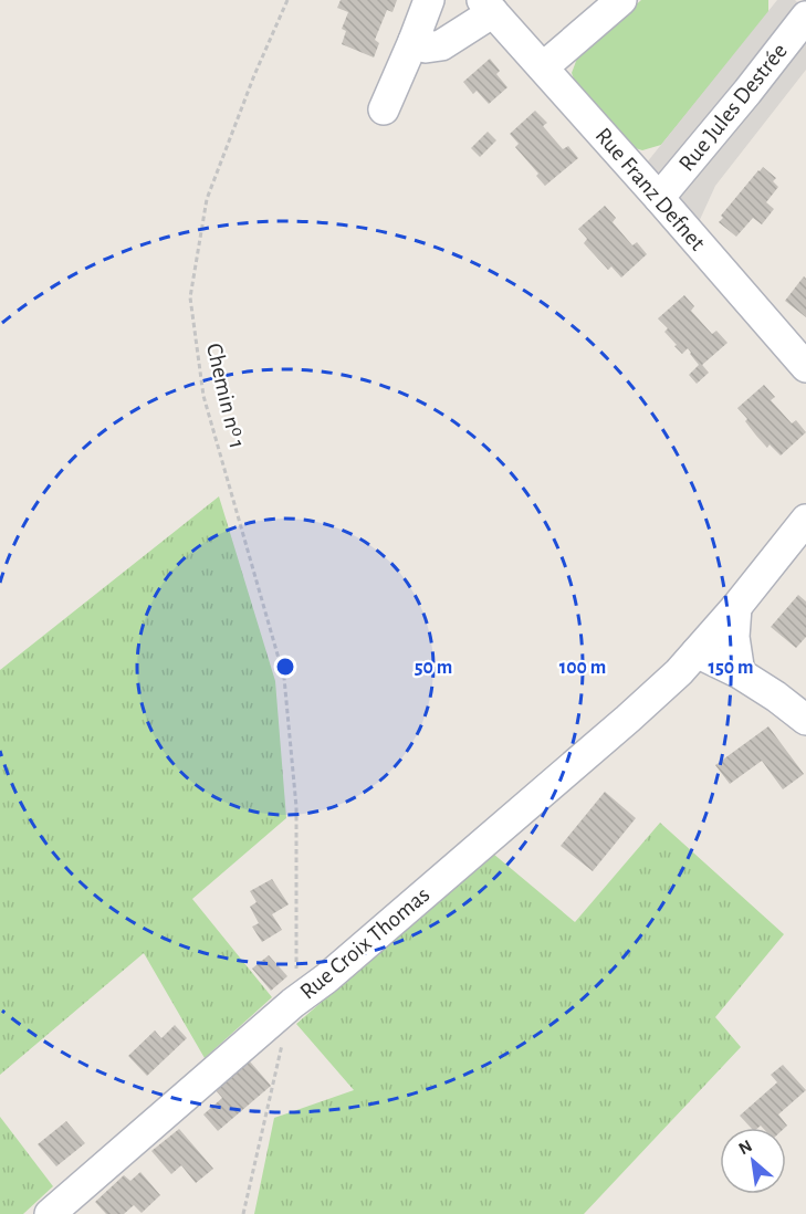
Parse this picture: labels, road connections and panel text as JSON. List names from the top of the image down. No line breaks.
{"streets":{"street":["Rue Jules Destrée","Rue Franz Defnet","Rue Croix Thomas"],"path":["Chemin nᵒ 1"]},"crossings":[["Rue Jules Destrée","Rue Franz Defnet"]],"north":"top left","rings":["50 m","100 m","150 m"]}
